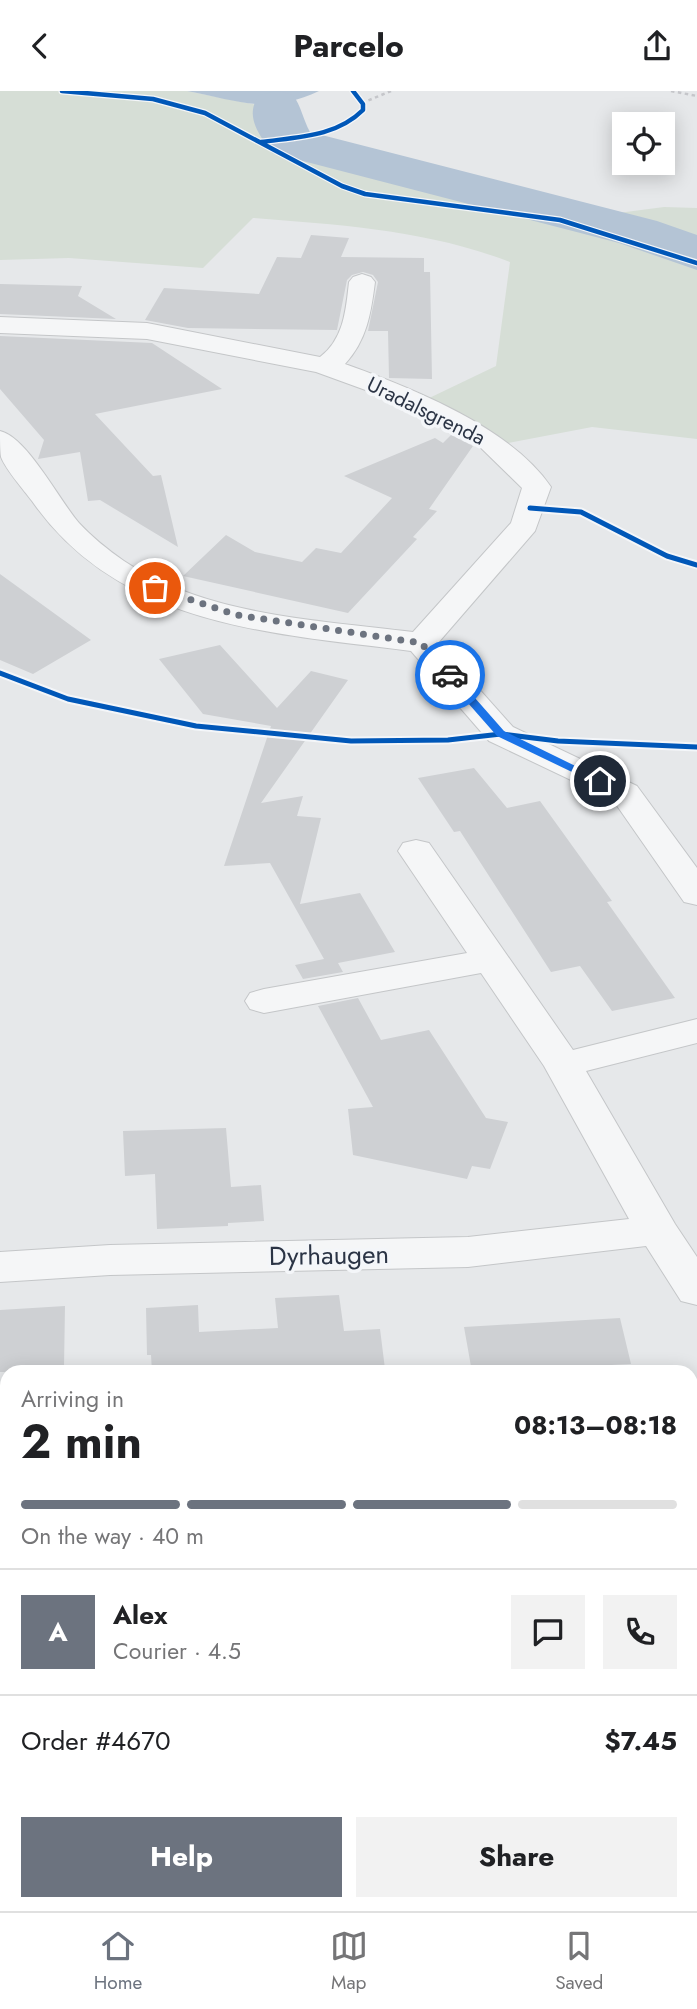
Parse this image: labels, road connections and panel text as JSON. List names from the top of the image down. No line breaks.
{"streets":{"street":["Uradalsgrenda","Dyrhaugen"]},"page":{"header":"Parcelo","heading":["2 min","Arriving in","08:13–08:18"],"panel":["Alex","Courier · 4.5","Order #4670","$7.45"],"bar":"On the way · 40 m","round":"A","buttons":["Help","Share"],"tabs":["Home","Map","Saved"]}}
